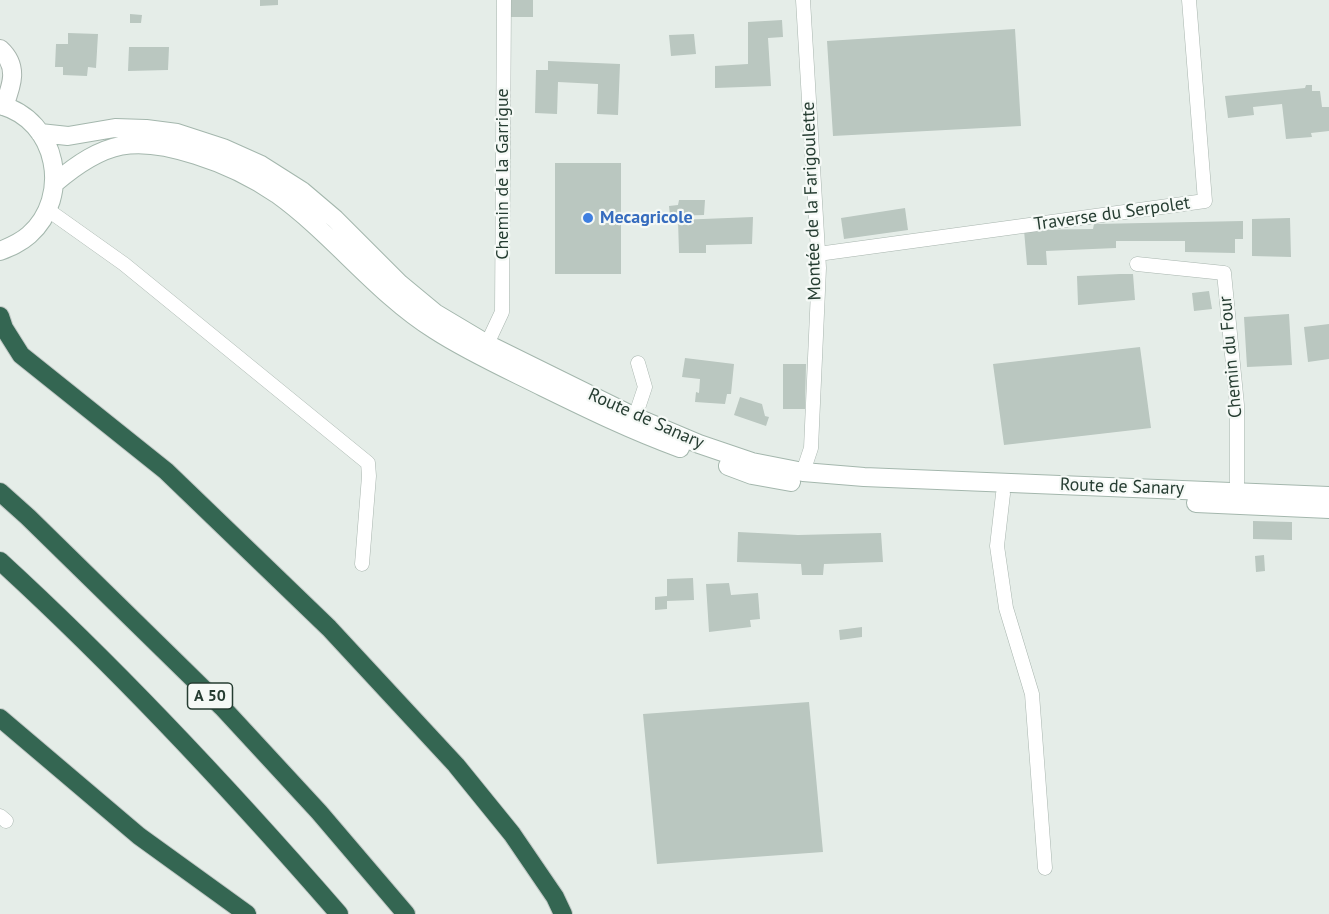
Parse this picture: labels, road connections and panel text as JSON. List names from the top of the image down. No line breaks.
{"streets":{"highway":["A 50"],"main road":["Route de Sanary"],"lane":["Chemin de la Garrigue","Montée de la Farigoulette","Traverse du Serpolet","Chemin du Four"]},"crossings":[["Chemin de la Garrigue","Route de Sanary"],["Montée de la Farigoulette","Traverse du Serpolet"],["Montée de la Farigoulette","Route de Sanary"],["Chemin du Four","Route de Sanary"]],"places":["Mecagricole"]}
